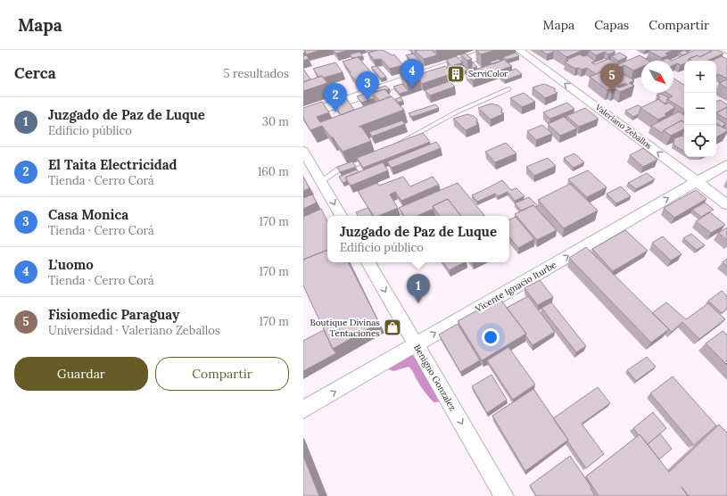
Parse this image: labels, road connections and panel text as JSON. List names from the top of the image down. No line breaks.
{"streets":{"street":["Valeriano Zeballos","Vicente Ignacio Iturbe","Benigno Gonzalez"]},"crossings":[["Valeriano Zeballos","Vicente Ignacio Iturbe"],["Vicente Ignacio Iturbe","Benigno Gonzalez"]],"one_way":["Valeriano Zeballos","Vicente Ignacio Iturbe","Benigno Gonzalez"],"places":{"building":["ServiColor"],"shop":["Boutique Divinas Tentaciones"]},"north":"bottom right","page":{"header":"Mapa","nav":["Mapa","Capas","Compartir"],"heading":["Cerca","5 resultados"],"pins":["4","5","3","2","1"],"map_buttons":["+","−"],"list":[{"mark":"1","name":"Juzgado de Paz de Luque","note":"Edificio público","value":"30 m"},{"mark":"2","name":"El Taita Electricidad","note":"Tienda · Cerro Corá","value":"160 m"},{"mark":"3","name":"Casa Monica","note":"Tienda · Cerro Corá","value":"170 m"},{"mark":"4","name":"L'uomo","note":"Tienda · Cerro Corá","value":"170 m"},{"mark":"5","name":"Fisiomedic Paraguay","note":"Universidad · Valeriano Zeballos","value":"170 m"}],"popup":["Juzgado de Paz de Luque","Edificio público"],"buttons":["Guardar","Compartir"]}}
